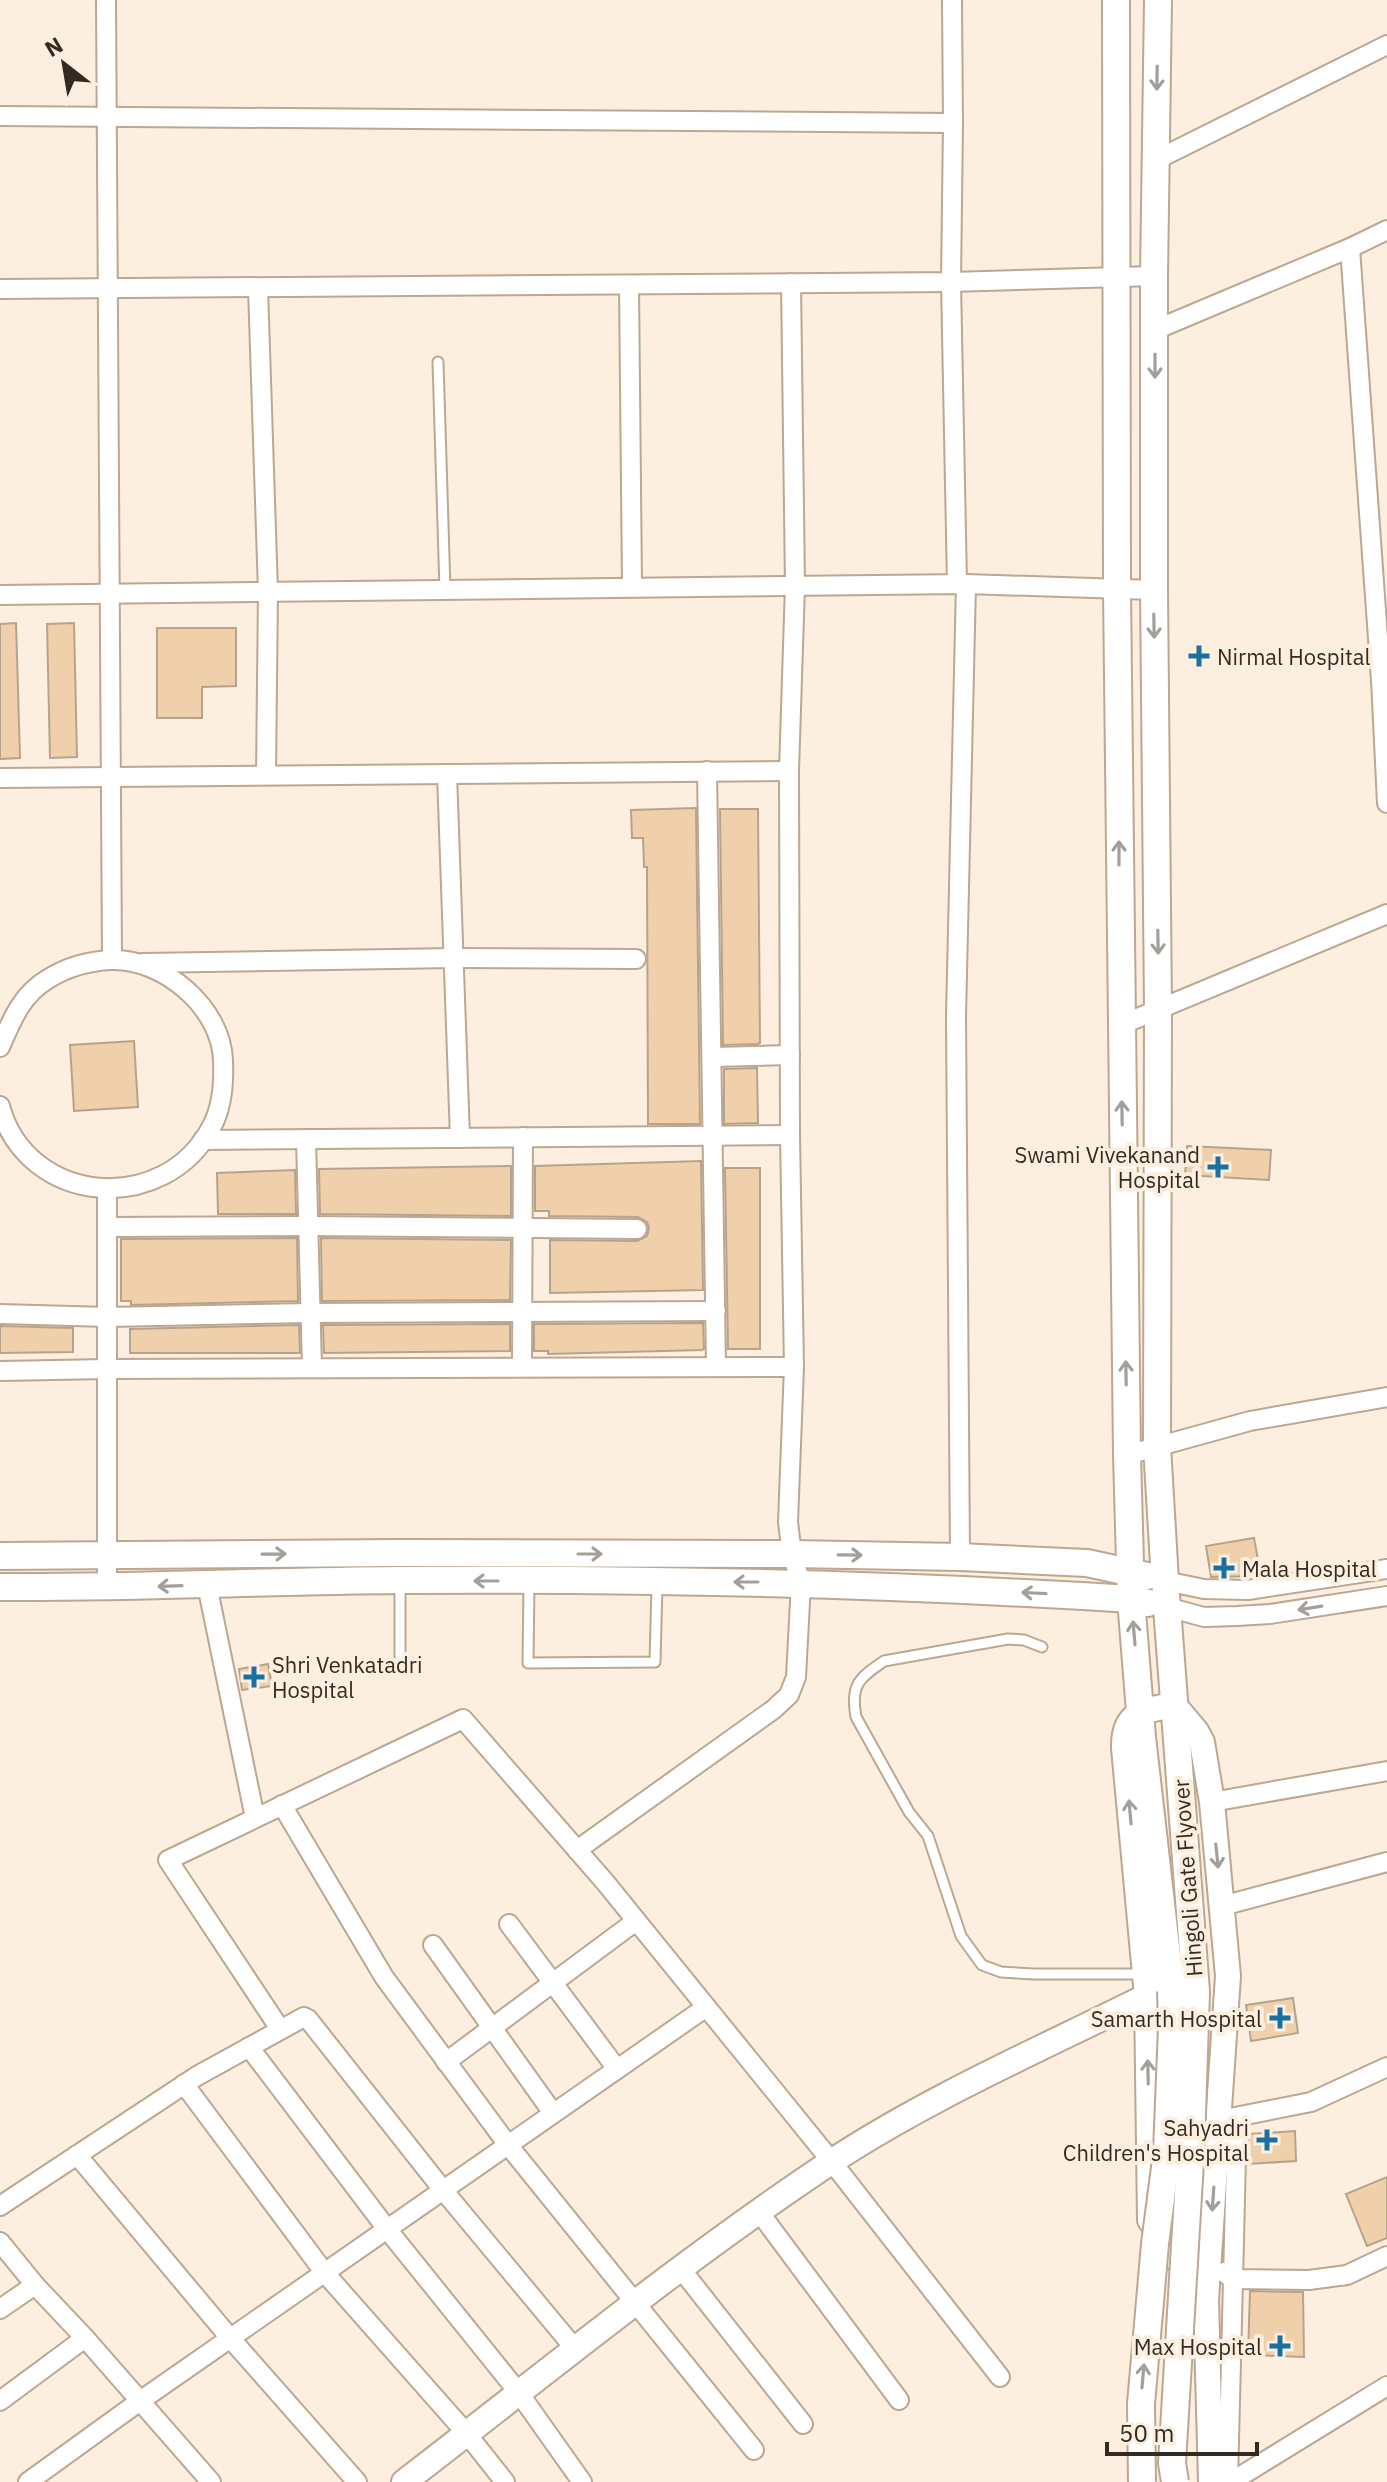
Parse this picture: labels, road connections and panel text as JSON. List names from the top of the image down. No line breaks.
{"streets":{"main road":["Hingoli Gate Flyover"]},"places":{"health":["Nirmal Hospital","Swami Vivekanand Hospital","Mala Hospital","Shri Venkatadri Hospital","Samarth Hospital","Sahyadri Children's Hospital","Max Hospital"]},"scale_bar":"50 m","north":"top left"}
